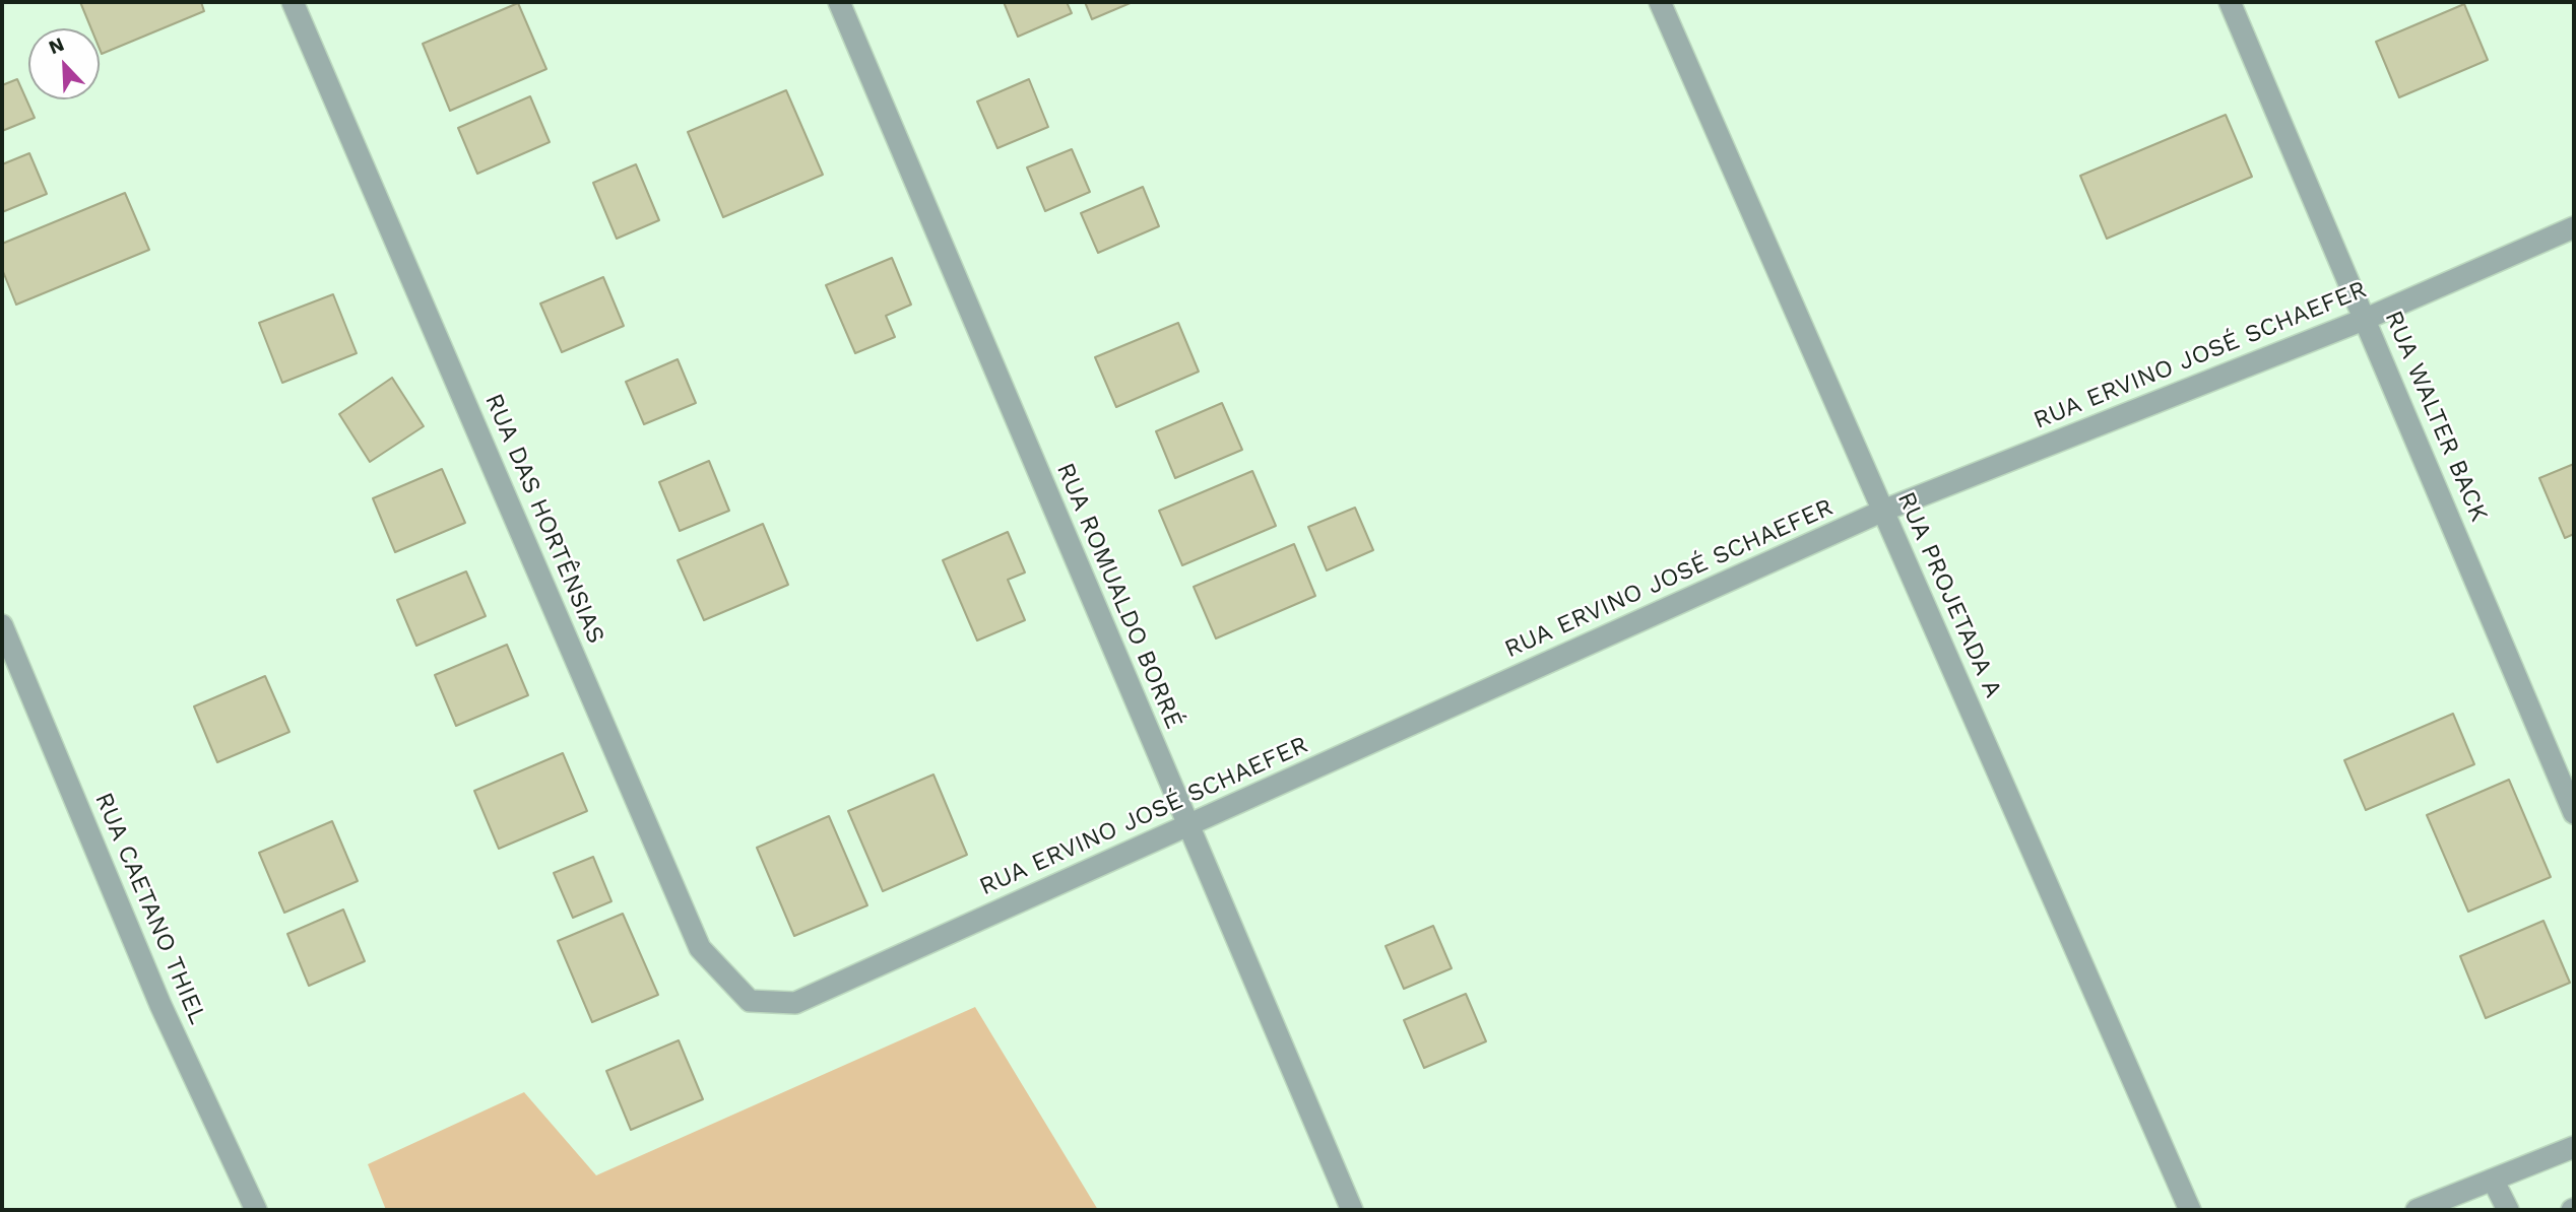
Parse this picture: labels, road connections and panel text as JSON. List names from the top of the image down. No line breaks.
{"streets":{"street":["RUA ERVINO JOSÉ SCHAEFER","RUA WALTER BACK","RUA DAS HORTÊNSIAS","RUA PROJETADA A","RUA ROMUALDO BORRÉ","RUA CAETANO THIEL"]},"crossings":[["RUA ERVINO JOSÉ SCHAEFER","RUA WALTER BACK"],["RUA ERVINO JOSÉ SCHAEFER","RUA DAS HORTÊNSIAS"],["RUA ERVINO JOSÉ SCHAEFER","RUA PROJETADA A"],["RUA ERVINO JOSÉ SCHAEFER","RUA ROMUALDO BORRÉ"]],"north":"top left"}
